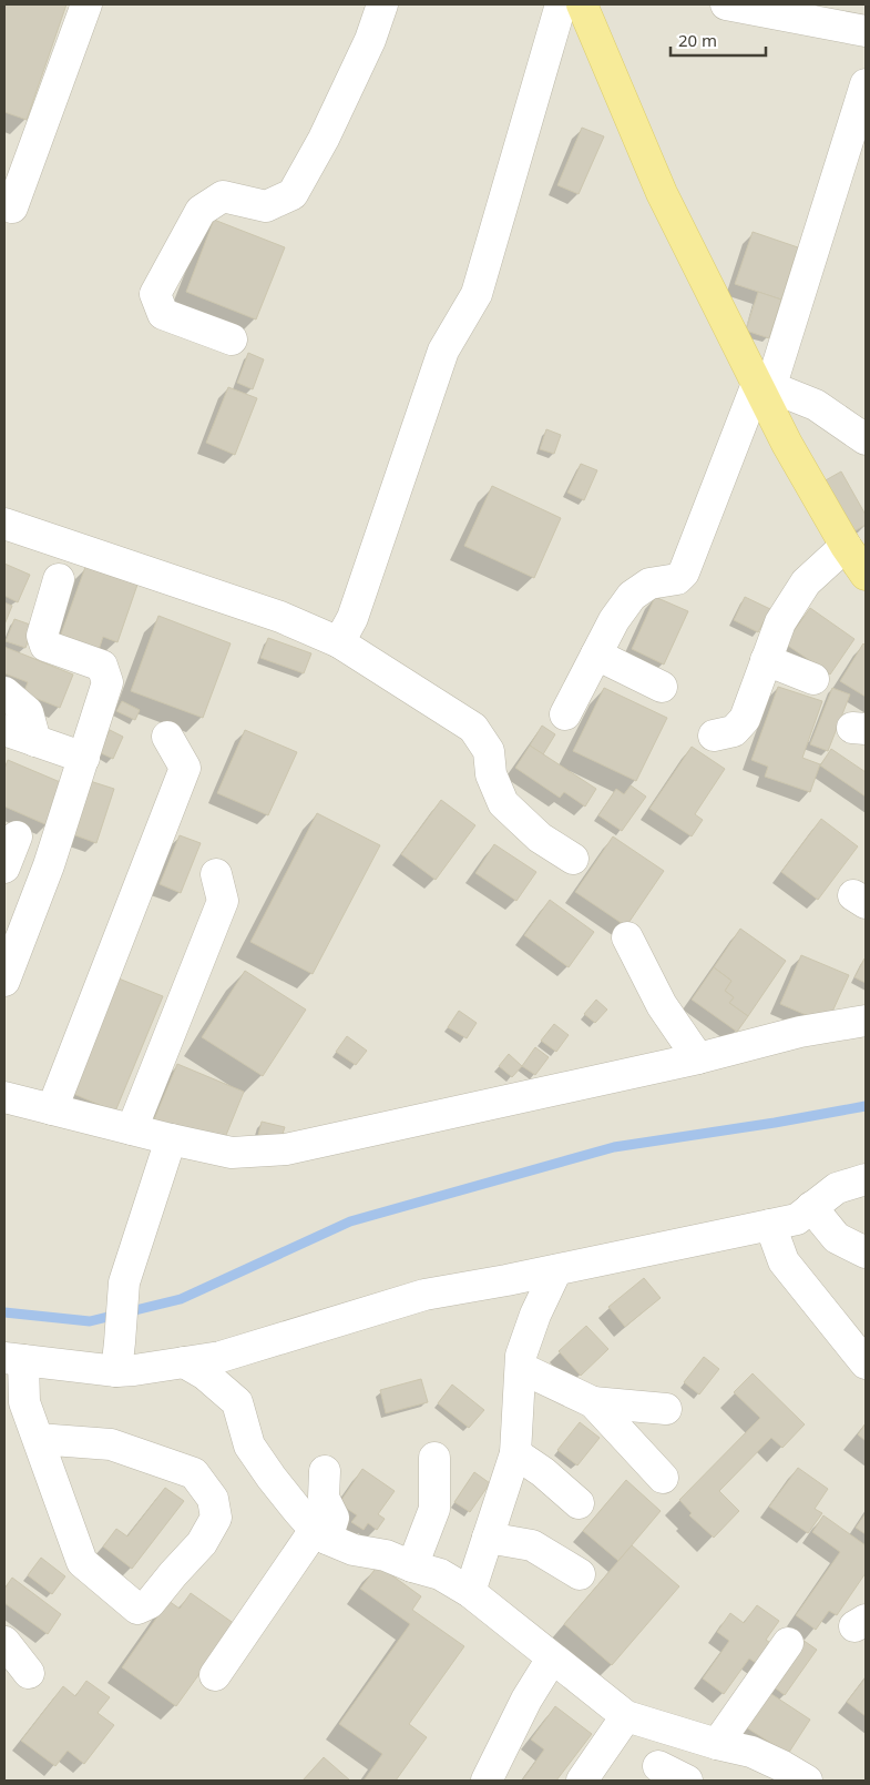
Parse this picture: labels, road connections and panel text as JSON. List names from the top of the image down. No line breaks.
{"scale_bar":"20 m"}
